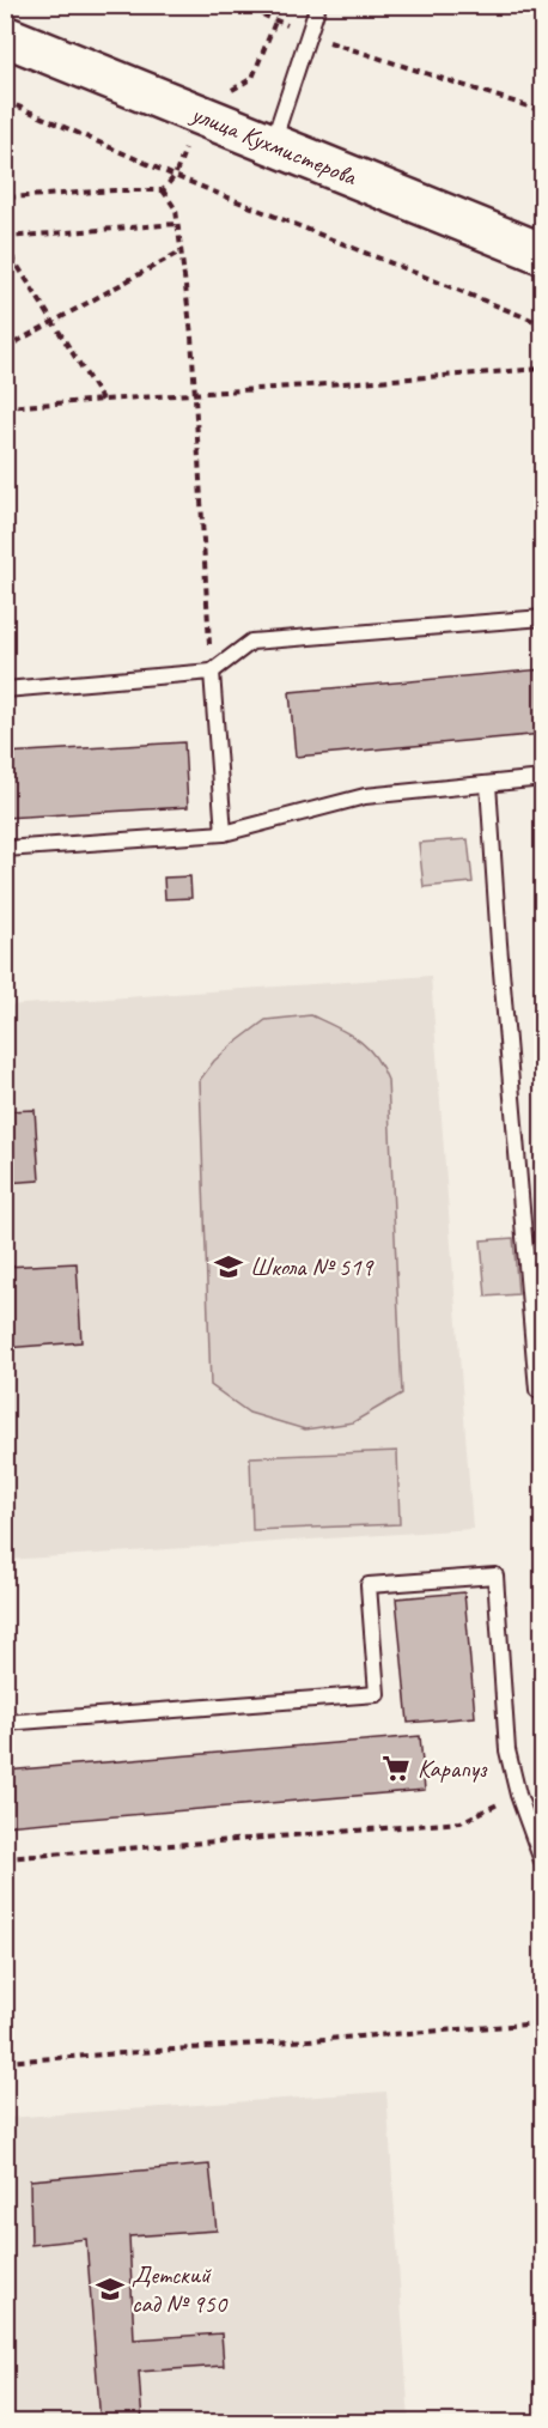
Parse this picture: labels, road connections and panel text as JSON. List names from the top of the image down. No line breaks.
{"streets":{"main road":["улица Кухмистерова"]},"places":{"school or university":["Школа № 519","Детский сад № 950"],"supermarket":["Карапуз"]}}
